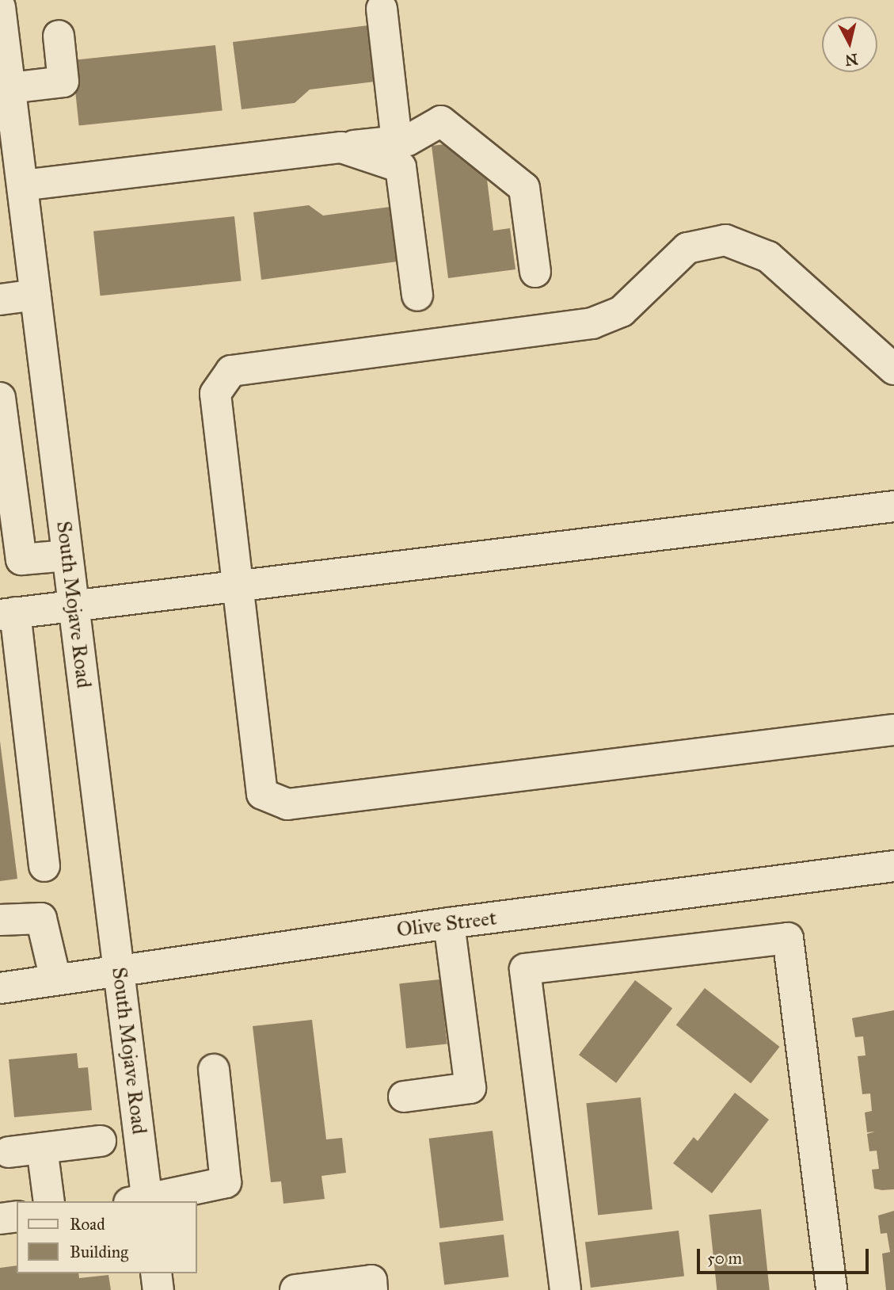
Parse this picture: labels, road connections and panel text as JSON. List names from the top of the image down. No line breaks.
{"streets":{"street":["South Mojave Road","Olive Street"]},"crossings":[["South Mojave Road","Olive Street"]],"legend":["Road","Building"],"scale_bar":"50 m","north":"bottom"}
